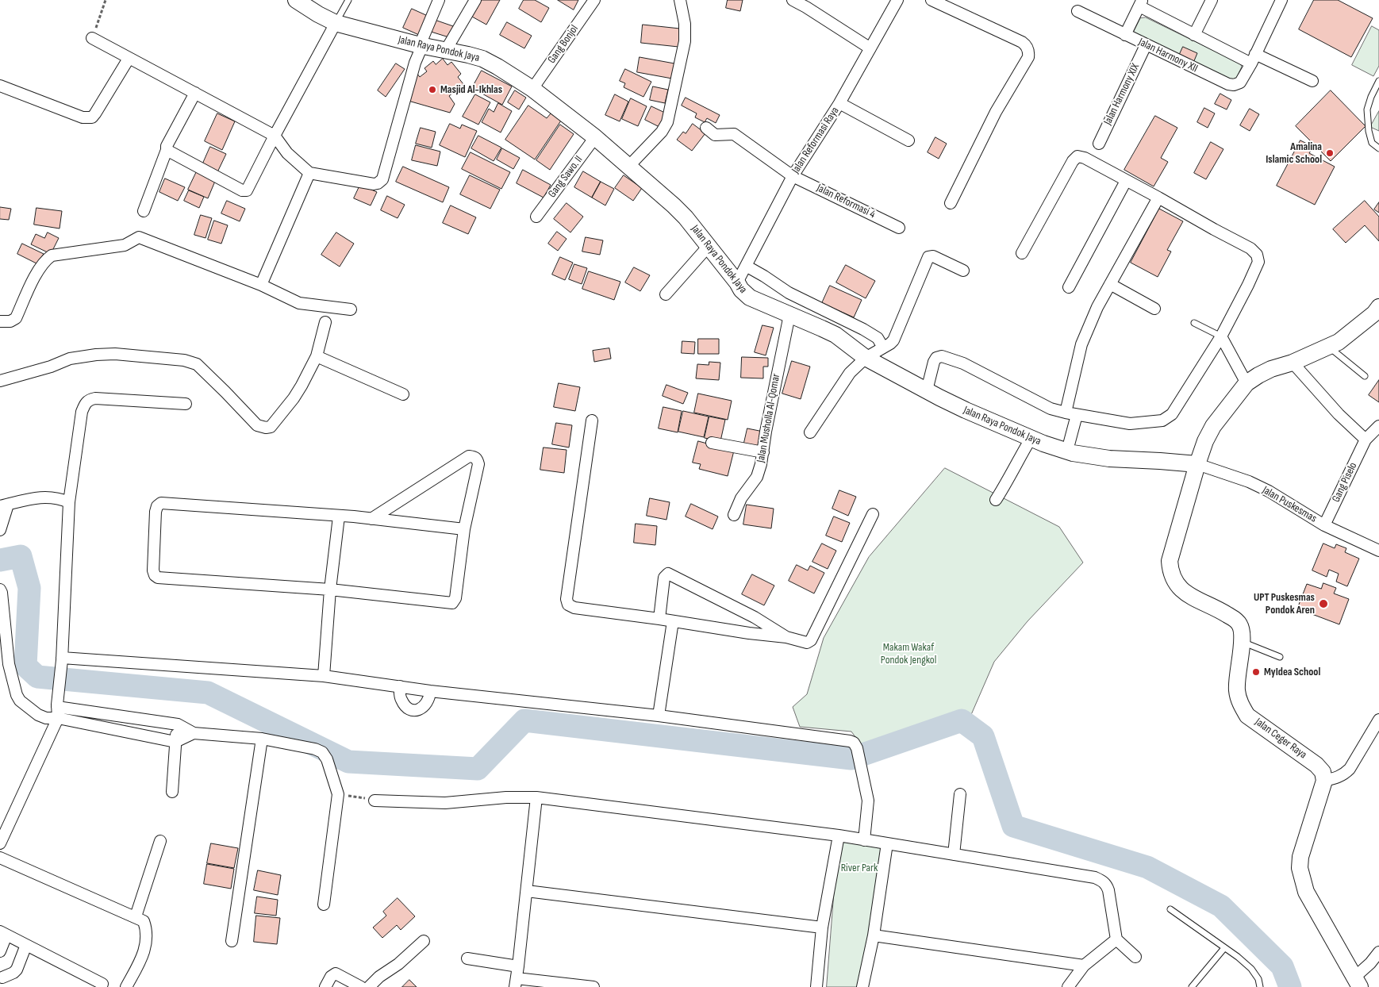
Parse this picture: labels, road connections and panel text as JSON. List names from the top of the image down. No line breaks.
{"streets":{"main road":["Jalan Raya Pondok Jaya","Jalan Ceger Raya"],"street":["Gang Bonjol","Jalan Harmony XII","Jalan Harmony XIX","Jalan Reformasi Raya","Gang Sawo. II","Jalan Reformasi 4","Jalan Musholla Al-Qomar","Gang Piselo","Jalan Puskesmas"]},"crossings":[["Gang Bonjol","Jalan Raya Pondok Jaya"],["Jalan Raya Pondok Jaya","Jalan Reformasi Raya"],["Jalan Raya Pondok Jaya","Gang Sawo. II"],["Jalan Raya Pondok Jaya","Jalan Musholla Al-Qomar"],["Jalan Raya Pondok Jaya","Jalan Puskesmas"],["Jalan Raya Pondok Jaya","Jalan Ceger Raya"],["Jalan Harmony XII","Jalan Harmony XIX"],["Jalan Reformasi Raya","Jalan Reformasi 4"],["Gang Piselo","Jalan Puskesmas"],["Jalan Puskesmas","Jalan Ceger Raya"]],"parks":["Makam Wakaf Pondok Jengkol","River Park"],"places":["Masjid Al-Ikhlas","Amalina Islamic School","UPT Puskesmas Pondok Aren","MyIdea School"]}
